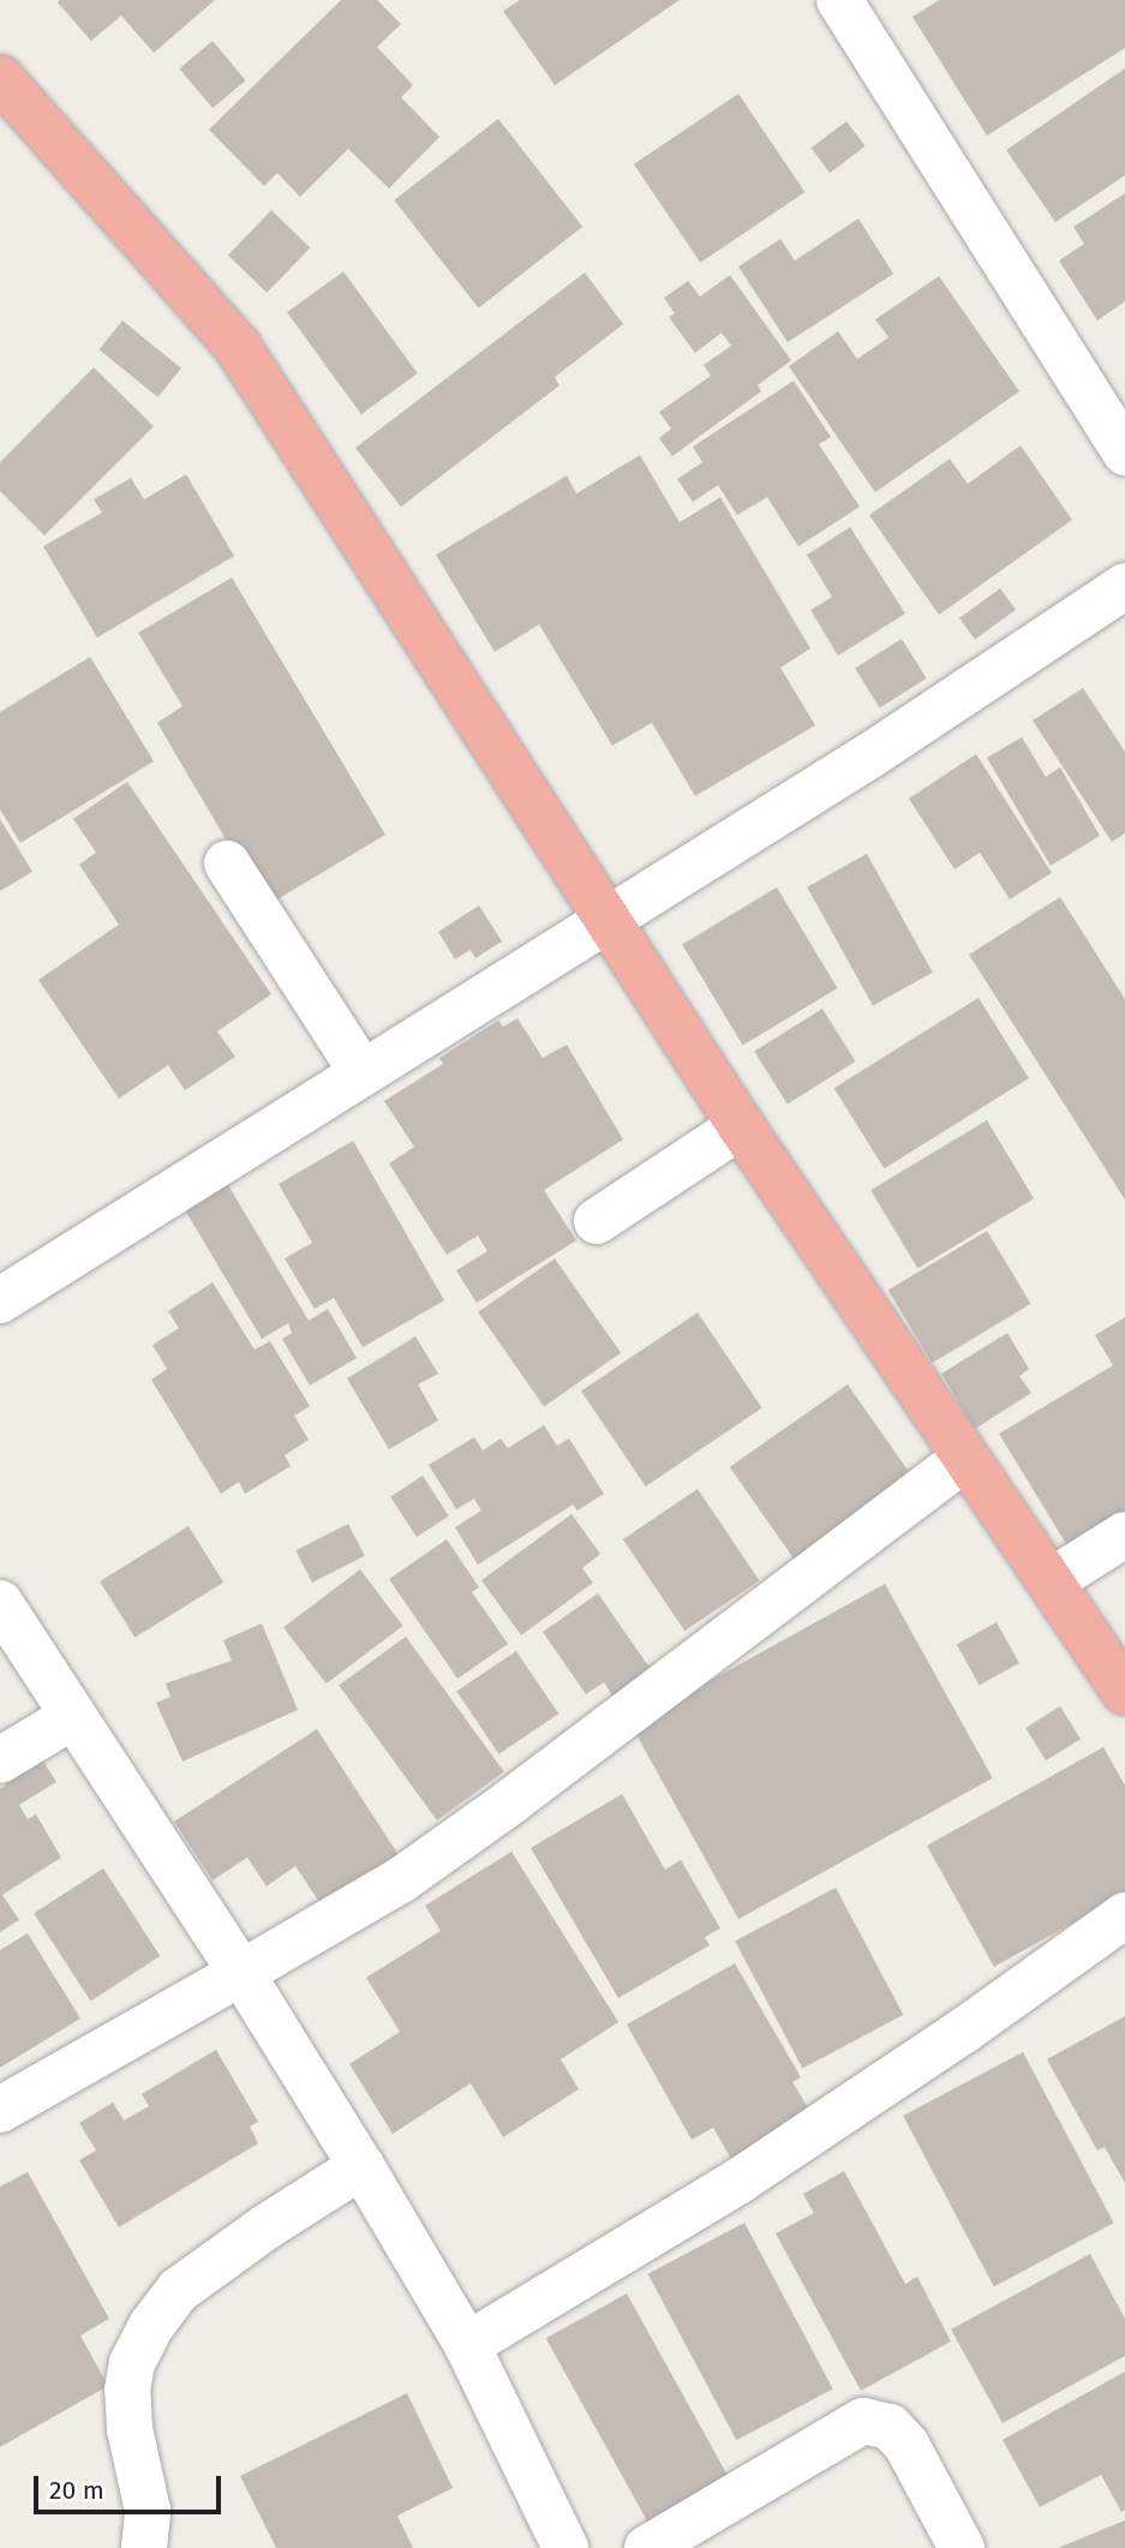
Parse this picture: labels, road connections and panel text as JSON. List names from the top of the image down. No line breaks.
{"scale_bar":"20 m"}
